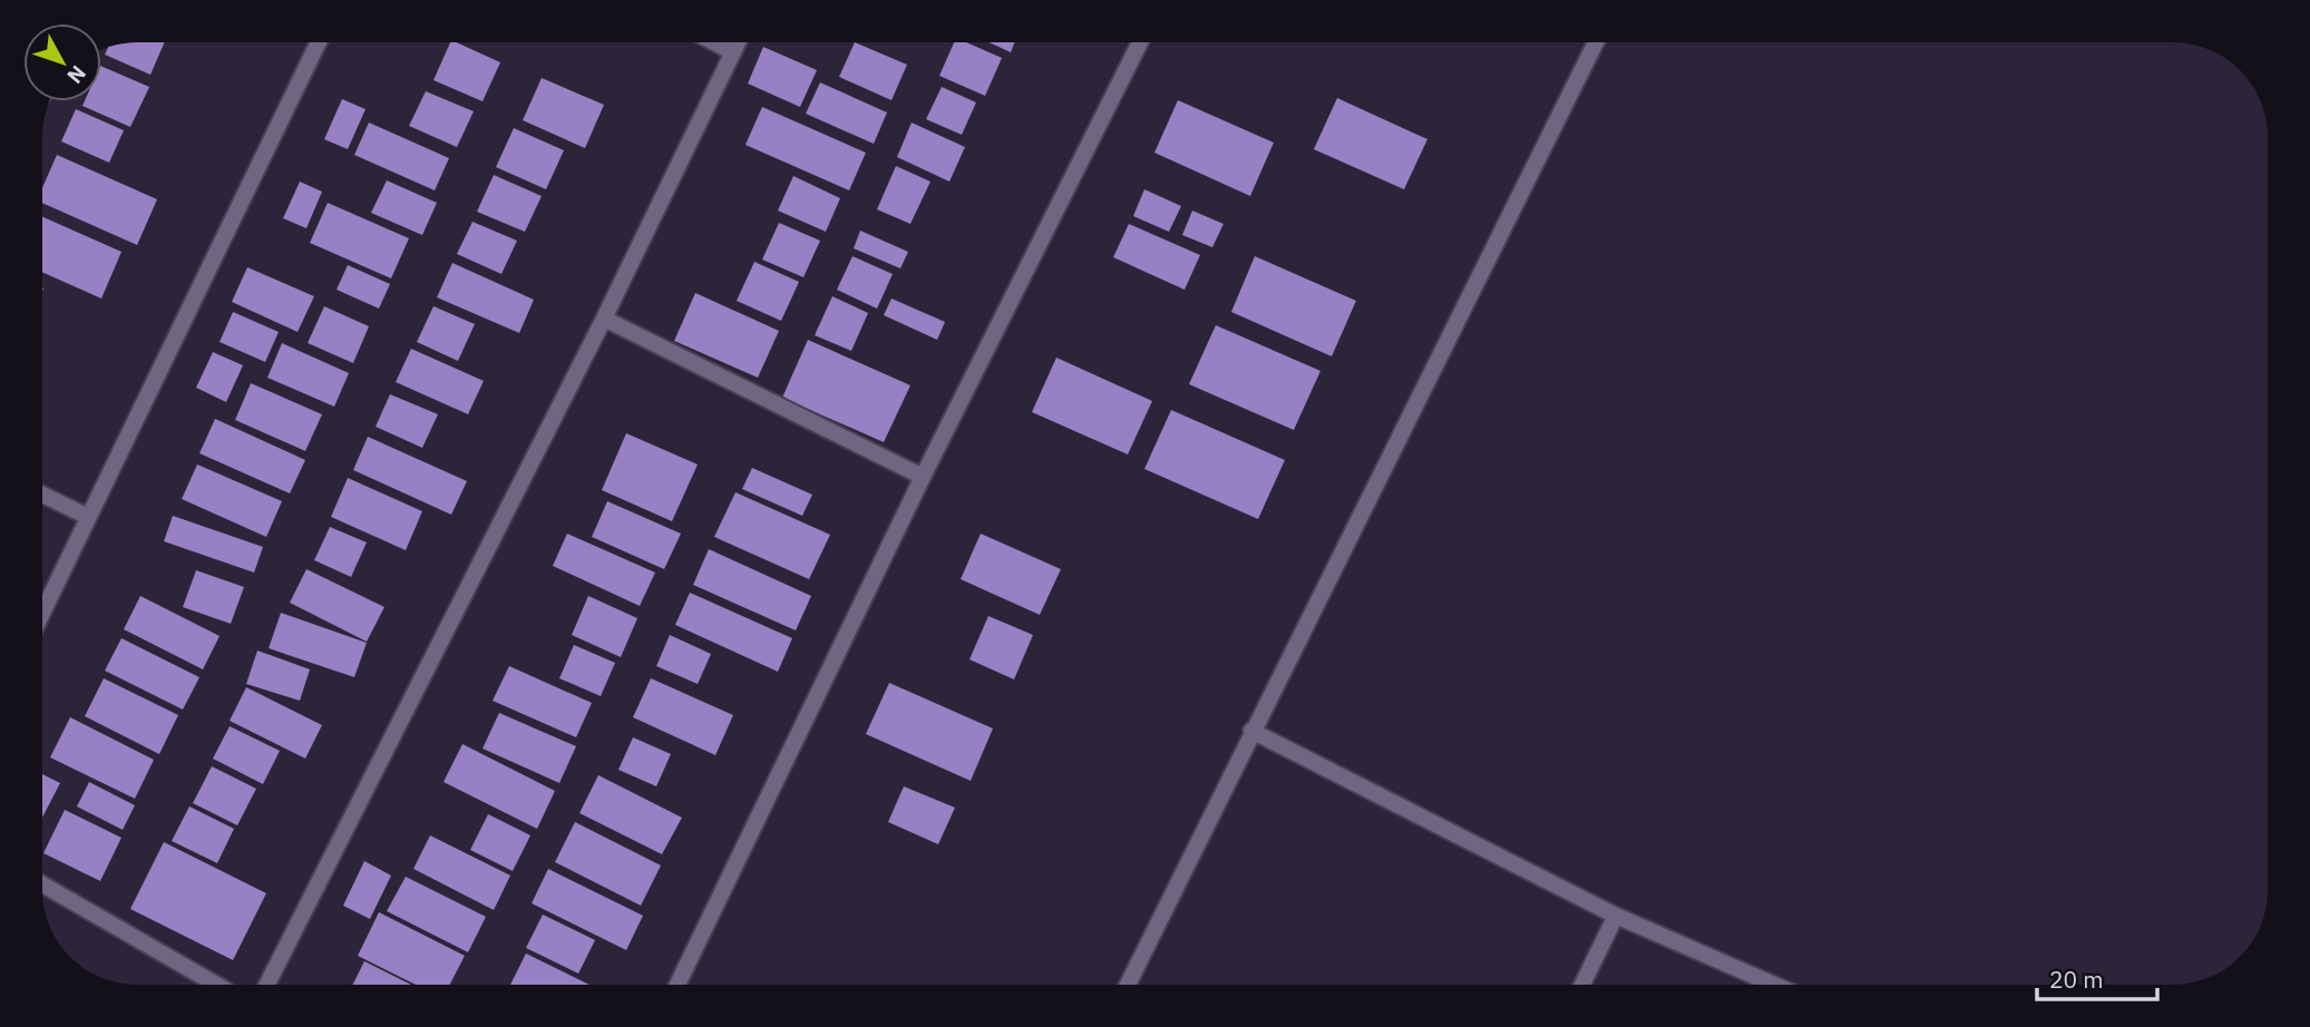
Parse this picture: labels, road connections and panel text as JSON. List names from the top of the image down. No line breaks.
{"scale_bar":"20 m","north":"bottom right"}
